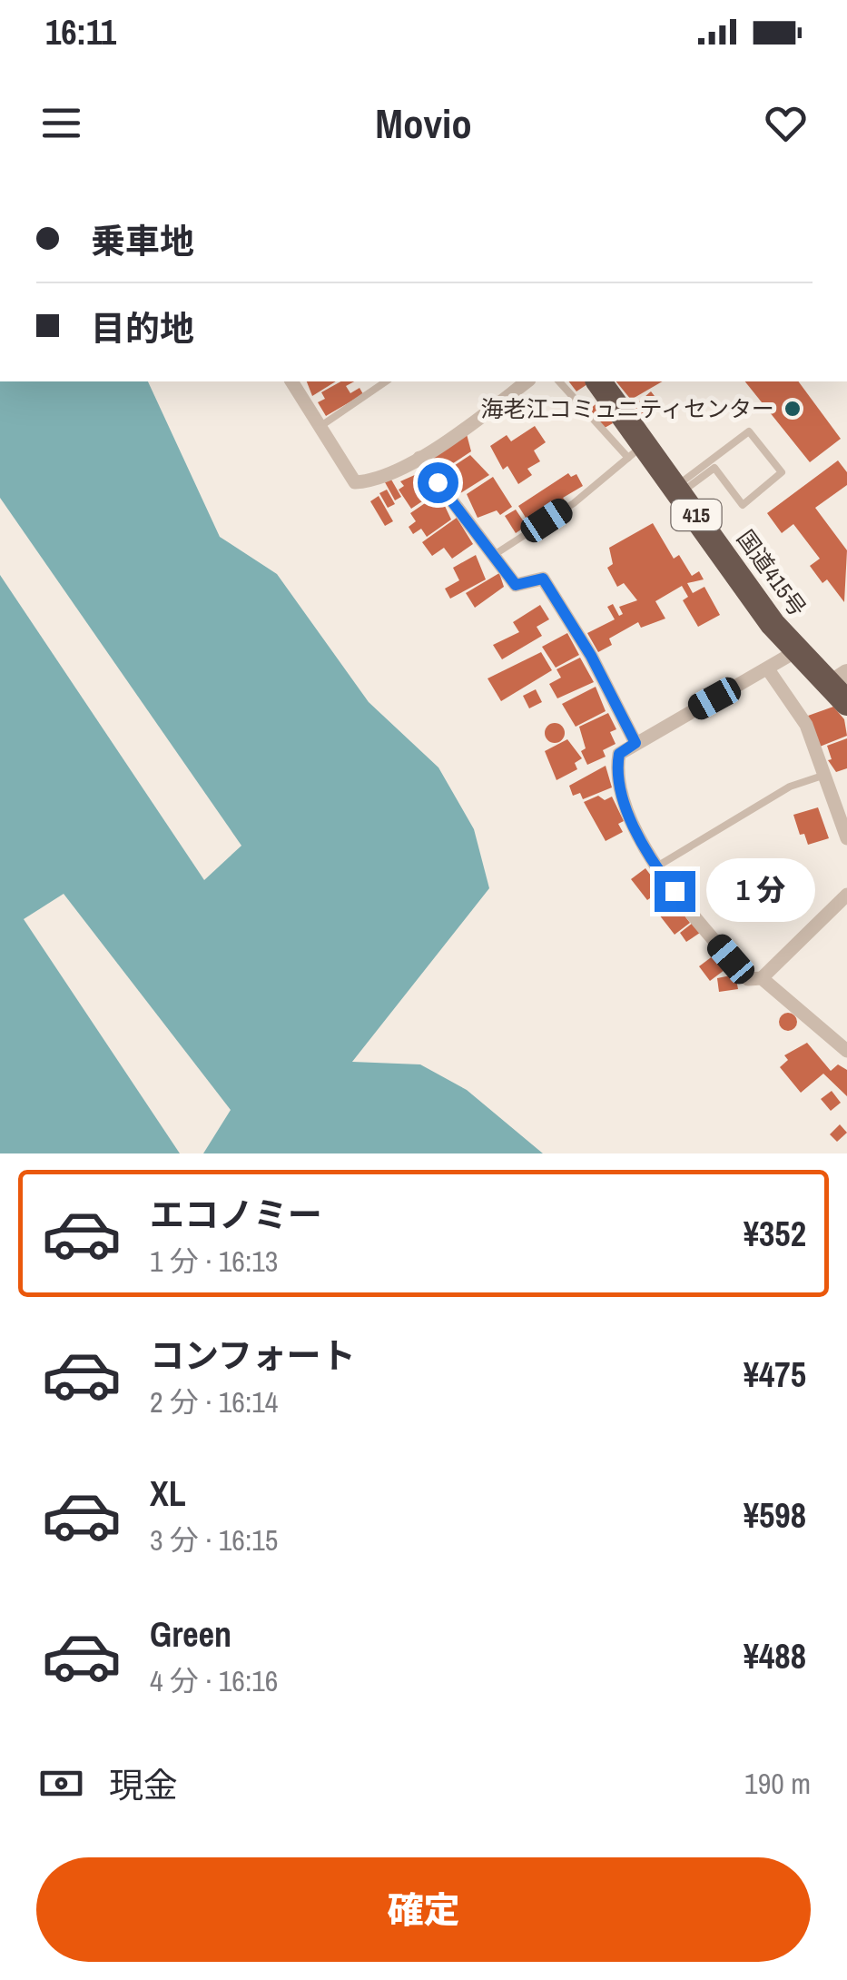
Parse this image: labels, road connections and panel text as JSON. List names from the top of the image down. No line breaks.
{"streets":{"highway":["415","国道415号"]},"places":["海老江コミュニティセンター"],"page":{"status":"16:11","header":"Movio","banner":["乗車地","目的地"],"bubble":"1 分","list":[{"name":"エコノミー","note":"1 分 · 16:13","value":"¥352"},{"name":"コンフォート","note":"2 分 · 16:14","value":"¥475"},{"name":"XL","note":"3 分 · 16:15","value":"¥598"},{"name":"Green","note":"4 分 · 16:16","value":"¥488"}],"pay":["現金","190 m"],"buttons":"確定"}}
